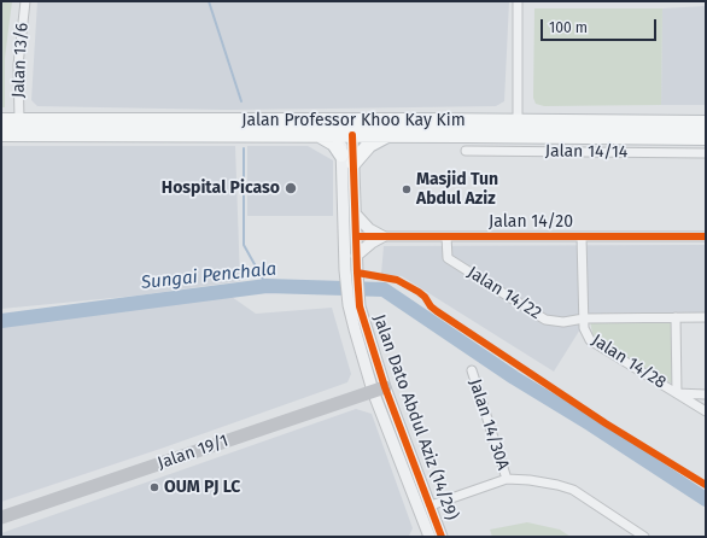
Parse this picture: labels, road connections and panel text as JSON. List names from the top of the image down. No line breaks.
{"streets":{"main road":["Jalan Professor Khoo Kay Kim","Jalan 19/1"],"street":["Jalan 13/6","Jalan 14/14","Jalan 14/20","Jalan 14/22","Jalan 14/28","Jalan Dato Abdul Aziz (14/29)","Jalan 14/30A"]},"crossings":[["Jalan 13/6","Jalan Professor Khoo Kay Kim"],["Jalan 14/20","Jalan 14/22"],["Jalan 14/20","Jalan 14/28"],["Jalan 14/22","Jalan 14/28"],["Jalan Dato Abdul Aziz (14/29)","Jalan 19/1"]],"water":["Sungai Penchala"],"places":["Hospital Picaso","Masjid Tun Abdul Aziz","OUM PJ LC"],"scale_bar":"100 m"}
